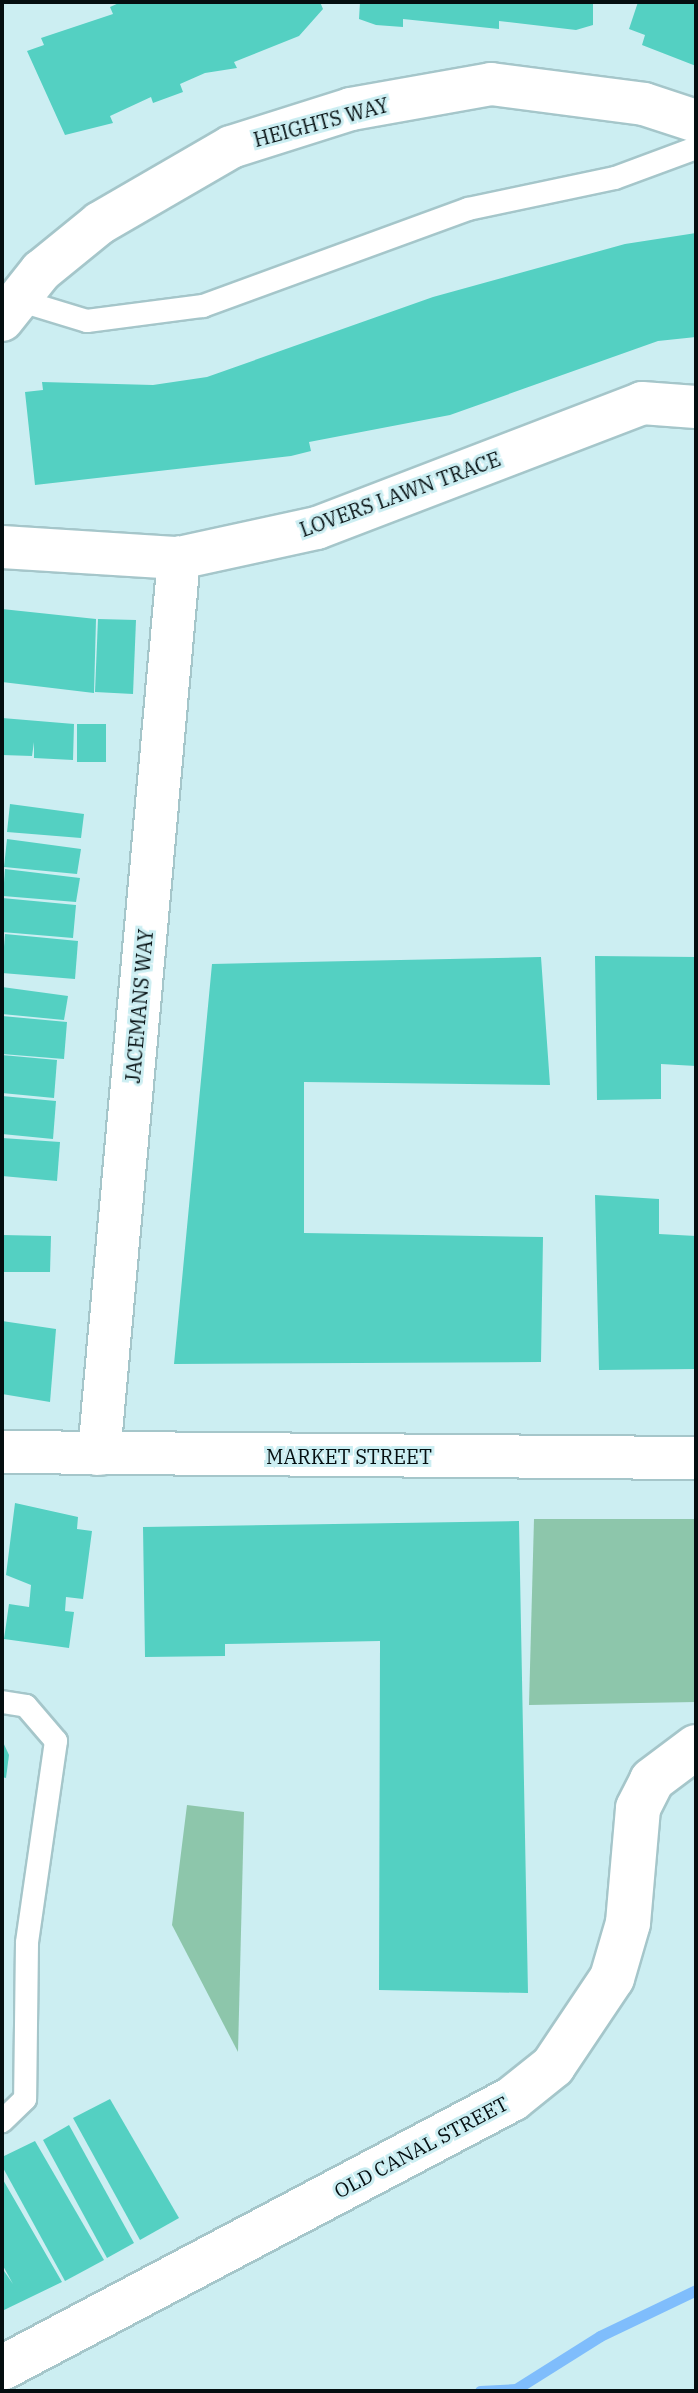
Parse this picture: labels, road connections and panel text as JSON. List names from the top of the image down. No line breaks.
{"streets":{"street":["HEIGHTS WAY","LOVERS LAWN TRACE","JACEMANS WAY","MARKET STREET","OLD CANAL STREET"]},"crossings":[["LOVERS LAWN TRACE","JACEMANS WAY"],["JACEMANS WAY","MARKET STREET"]]}
